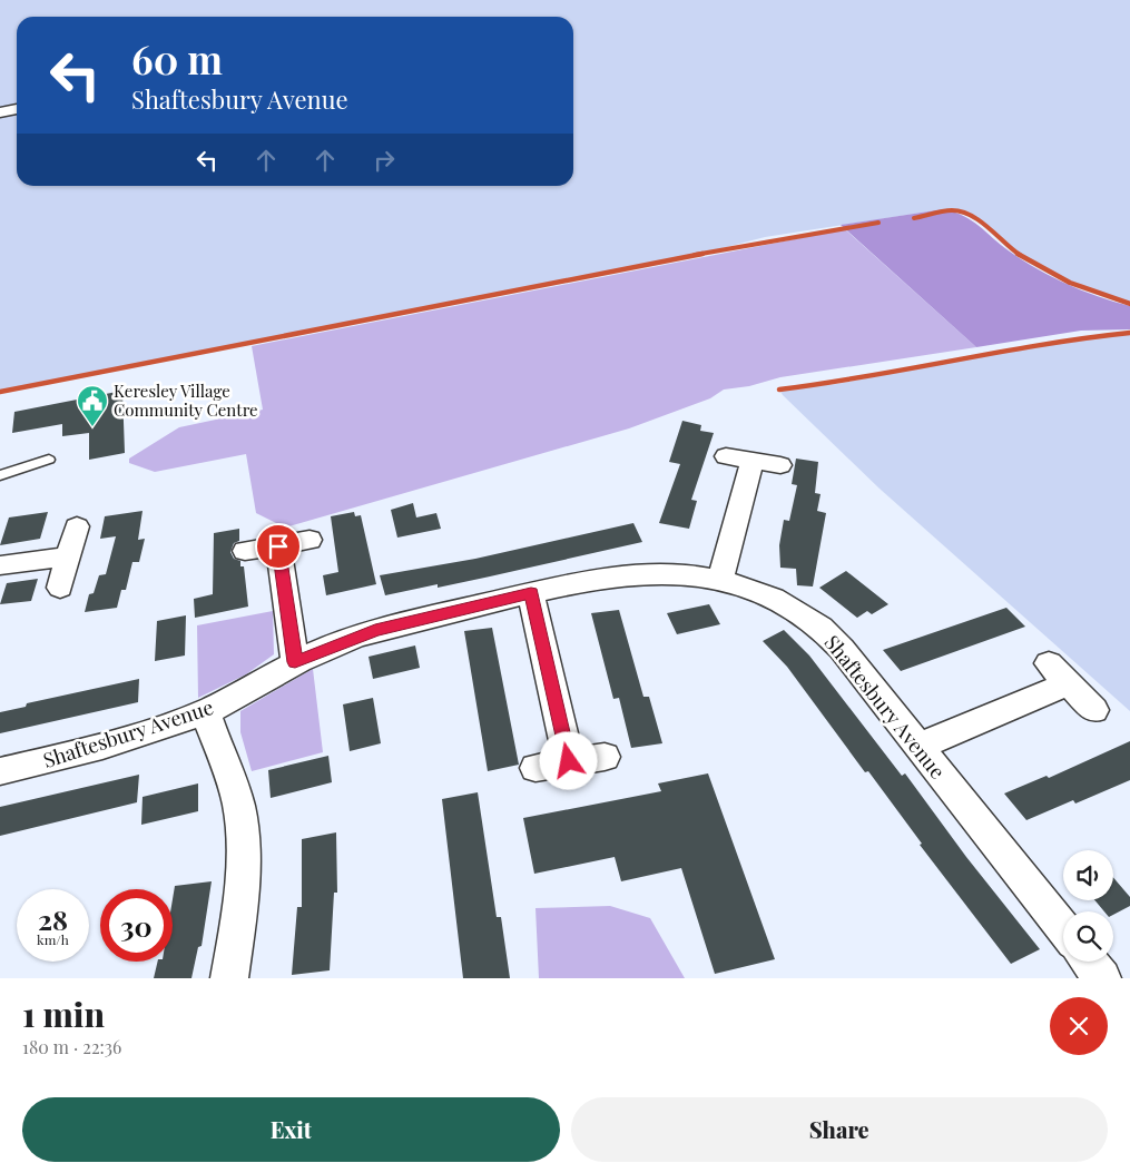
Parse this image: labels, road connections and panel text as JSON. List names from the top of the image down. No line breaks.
{"streets":{"street":["Shaftesbury Avenue"]},"places":{"public building":["Keresley Village Community Centre"]},"page":{"turn":["60 m","Shaftesbury Avenue"],"speed":"28 km/h","limit":"30","heading":["1 min","180 m · 22:36"],"buttons":["Exit","Share"]}}
